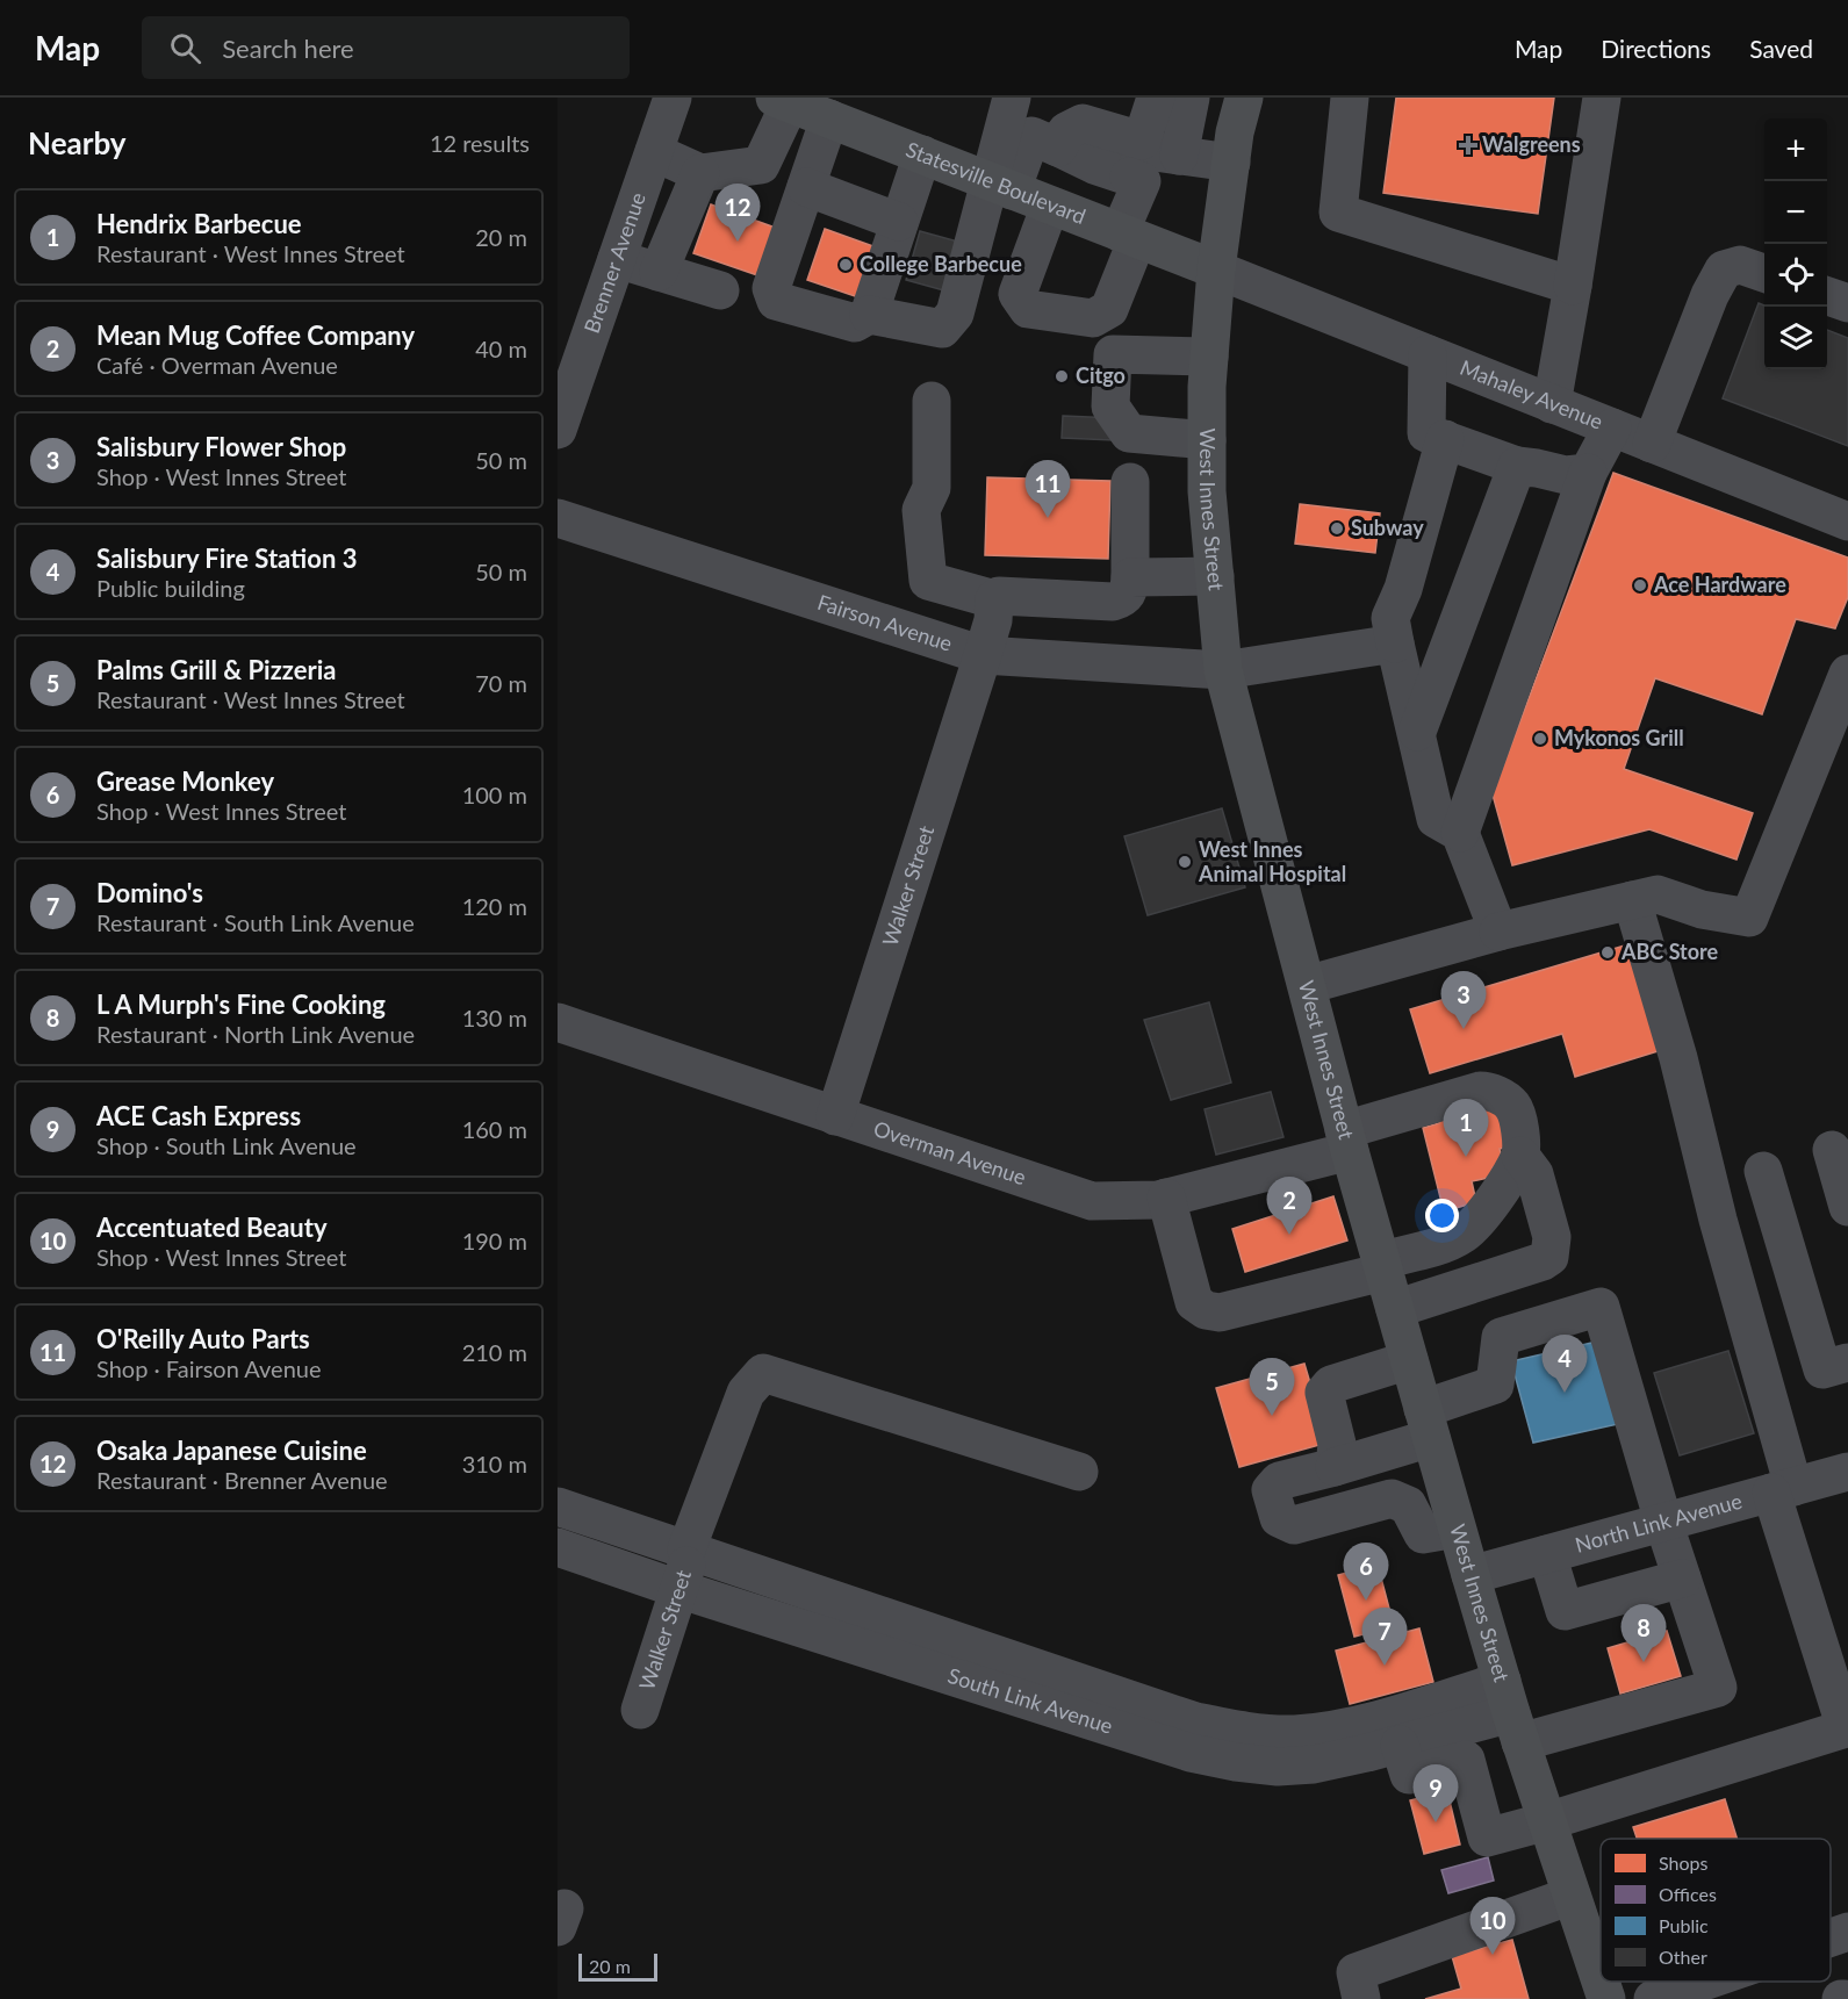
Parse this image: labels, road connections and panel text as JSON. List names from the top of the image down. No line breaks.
{"streets":{"main road":["Statesville Boulevard","West Innes Street"],"street":["Brenner Avenue","Mahaley Avenue","Fairson Avenue","Walker Street","Overman Avenue","North Link Avenue","South Link Avenue"]},"crossings":[["Statesville Boulevard","Mahaley Avenue"],["Statesville Boulevard","West Innes Street"],["Mahaley Avenue","West Innes Street"],["West Innes Street","Fairson Avenue"],["West Innes Street","Overman Avenue"],["West Innes Street","North Link Avenue"],["West Innes Street","South Link Avenue"],["Fairson Avenue","Walker Street"],["Walker Street","Overman Avenue"],["Walker Street","South Link Avenue"]],"places":{"health":["Walgreens"],"other":["College Barbecue","Citgo","Subway","Ace Hardware","Mykonos Grill","West Innes Animal Hospital","ABC Store"]},"legend":["Shops","Offices","Public","Other"],"scale_bar":"20 m","page":{"header":"Map","search":"Search here","nav":["Map","Directions","Saved"],"heading":["Nearby","12 results"],"map_buttons":["+","−"],"pins":["12","11","3","1","2","4","5","6","8","7","9","10"],"list":[{"mark":"1","name":"Hendrix Barbecue","note":"Restaurant · West Innes Street","value":"20 m"},{"mark":"2","name":"Mean Mug Coffee Company","note":"Café · Overman Avenue","value":"40 m"},{"mark":"3","name":"Salisbury Flower Shop","note":"Shop · West Innes Street","value":"50 m"},{"mark":"4","name":"Salisbury Fire Station 3","note":"Public building","value":"50 m"},{"mark":"5","name":"Palms Grill & Pizzeria","note":"Restaurant · West Innes Street","value":"70 m"},{"mark":"6","name":"Grease Monkey","note":"Shop · West Innes Street","value":"100 m"},{"mark":"7","name":"Domino's","note":"Restaurant · South Link Avenue","value":"120 m"},{"mark":"8","name":"L A Murph's Fine Cooking","note":"Restaurant · North Link Avenue","value":"130 m"},{"mark":"9","name":"ACE Cash Express","note":"Shop · South Link Avenue","value":"160 m"},{"mark":"10","name":"Accentuated Beauty","note":"Shop · West Innes Street","value":"190 m"},{"mark":"11","name":"O'Reilly Auto Parts","note":"Shop · Fairson Avenue","value":"210 m"},{"mark":"12","name":"Osaka Japanese Cuisine","note":"Restaurant · Brenner Avenue","value":"310 m"}],"scale":"20 m"}}
